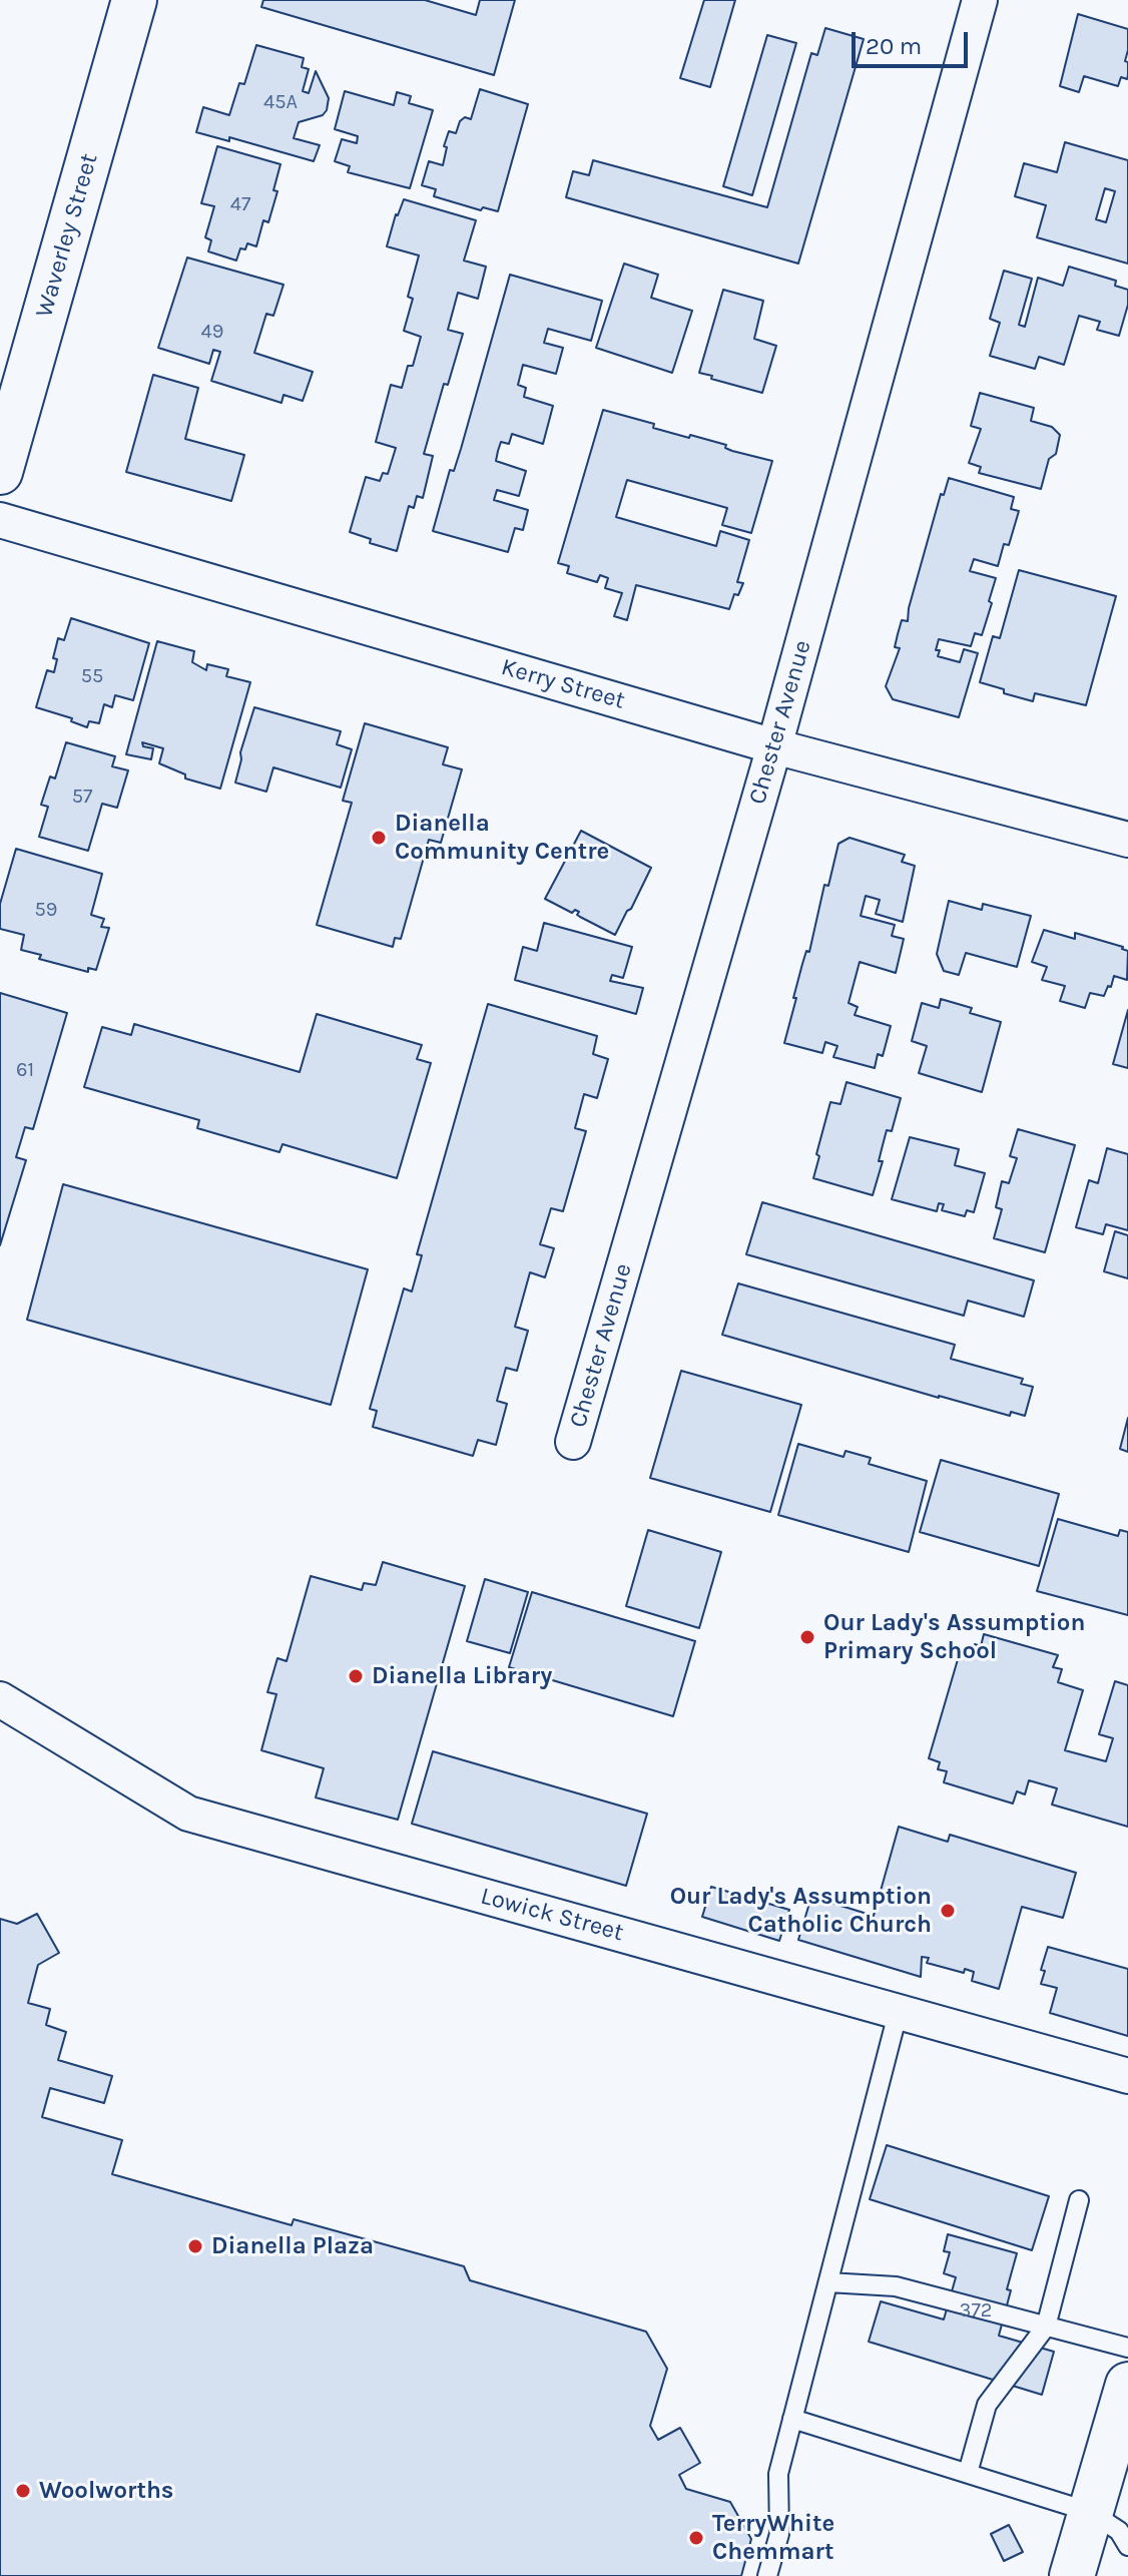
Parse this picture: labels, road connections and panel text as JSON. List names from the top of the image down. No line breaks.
{"streets":{"street":["Waverley Street","Kerry Street","Chester Avenue","Lowick Street"]},"crossings":[["Kerry Street","Chester Avenue"]],"places":["Dianella Community Centre","Our Lady's Assumption Primary School","Dianella Library","Our Lady's Assumption Catholic Church","Dianella Plaza","Woolworths","TerryWhite Chemmart"],"house_numbers":["45A","47","49","55","57","59","61","372"],"scale_bar":"20 m"}
